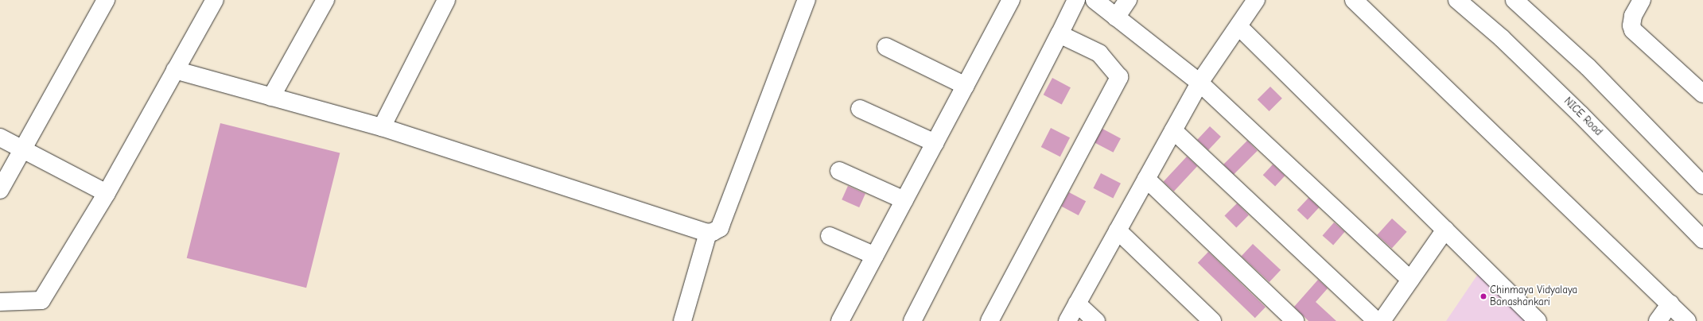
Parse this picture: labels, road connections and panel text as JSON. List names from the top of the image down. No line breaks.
{"streets":{"main road":["NICE Road"]},"places":["Chinmaya Vidyalaya Banashankari"]}
